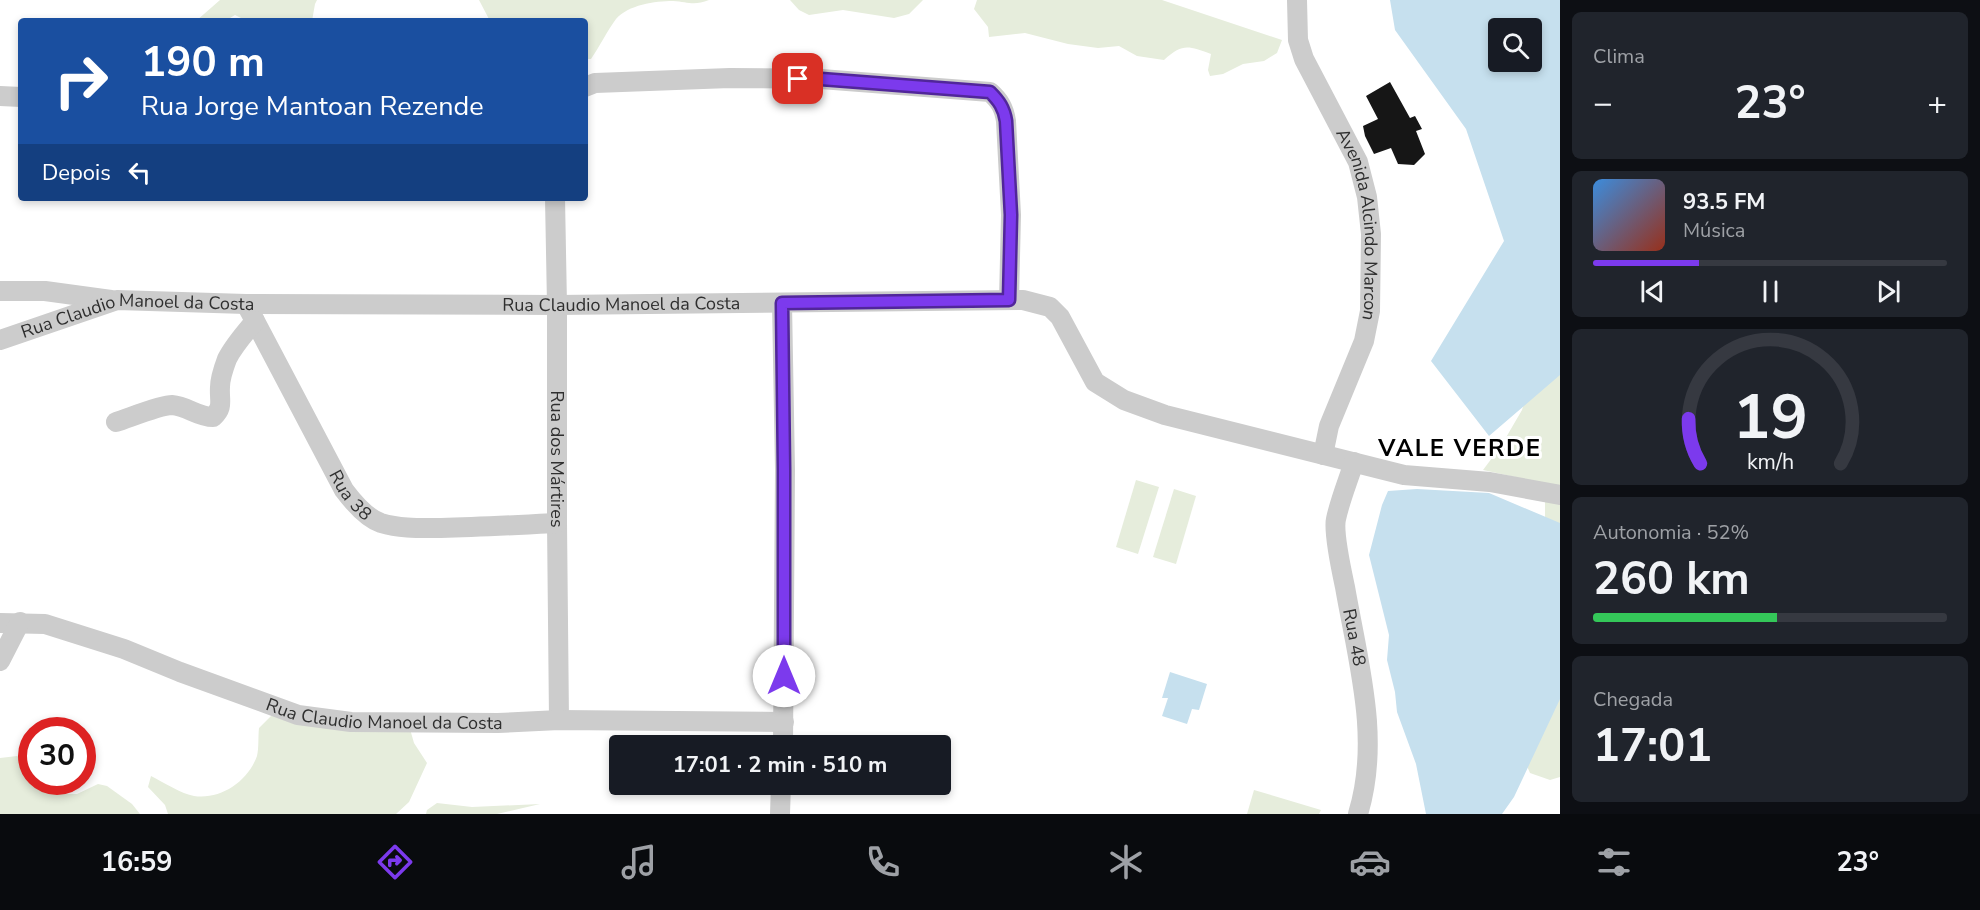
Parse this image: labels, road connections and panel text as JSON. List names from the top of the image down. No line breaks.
{"streets":{"street":["Avenida Alcindo Marcon","Rua Claudio Manoel da Costa","Rua dos Mártires","Rua 38","Rua 48"]},"crossings":[["Avenida Alcindo Marcon","Rua Claudio Manoel da Costa"],["Rua Claudio Manoel da Costa","Rua dos Mártires"],["Rua Claudio Manoel da Costa","Rua 38"],["Rua Claudio Manoel da Costa","Rua 48"],["Rua dos Mártires","Rua 38"]],"districts":["VALE VERDE"],"page":{"tile":["Clima",["Autonomia · 52%","260 km"],["Chegada","17:01"]],"turn":["190 m","Rua Jorge Mantoan Rezende"],"heat":["−","23°","+"],"then":"Depois","song":["93.5 FM","Música"],"limit":"30","trip":"17:01 · 2 min · 510 m","tabs":["16:59","23°"],"gauge":["19","km/h"]}}
